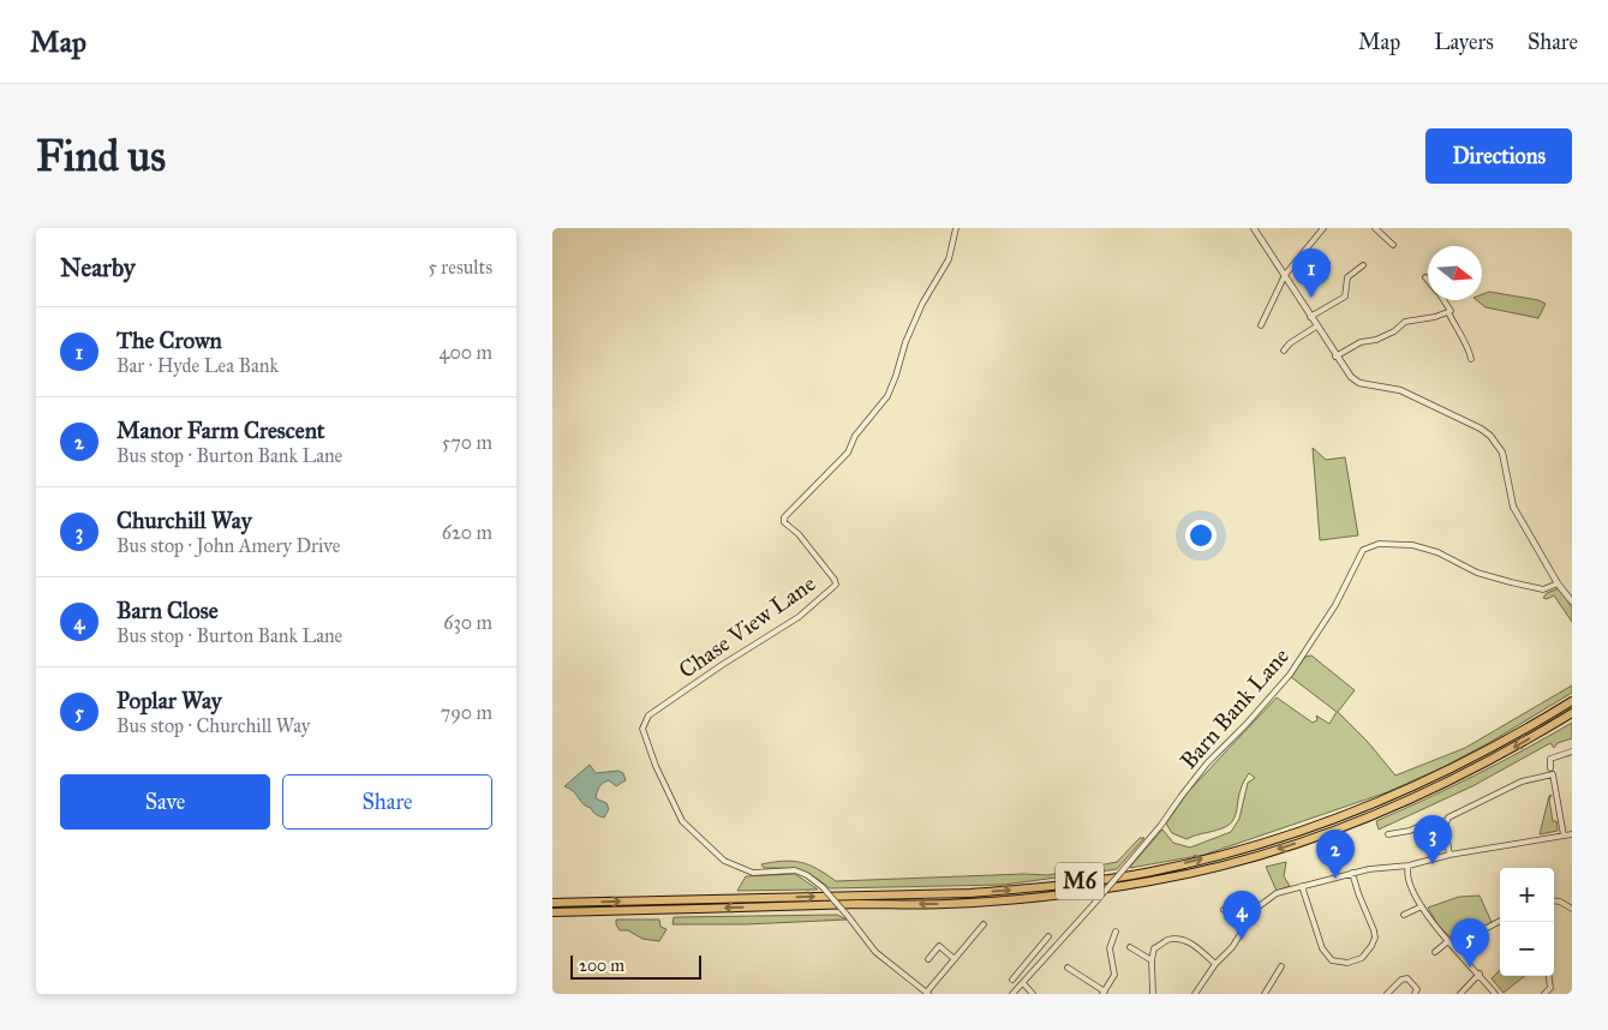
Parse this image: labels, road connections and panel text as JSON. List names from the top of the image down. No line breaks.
{"streets":{"highway":["M6"],"street":["Chase View Lane","Barn Bank Lane"]},"scale_bar":"200 m","north":"right","page":{"header":"Map","nav":["Map","Layers","Share"],"buttons":["Directions",["Save","Share"]],"title":"Find us","heading":["Nearby","5 results"],"pins":["1","3","2","4","5"],"list":[{"mark":"1","name":"The Crown","note":"Bar · Hyde Lea Bank","value":"400 m"},{"mark":"2","name":"Manor Farm Crescent","note":"Bus stop · Burton Bank Lane","value":"570 m"},{"mark":"3","name":"Churchill Way","note":"Bus stop · John Amery Drive","value":"620 m"},{"mark":"4","name":"Barn Close","note":"Bus stop · Burton Bank Lane","value":"630 m"},{"mark":"5","name":"Poplar Way","note":"Bus stop · Churchill Way","value":"790 m"}],"map_buttons":["+","−"],"scale":"200 m"}}
